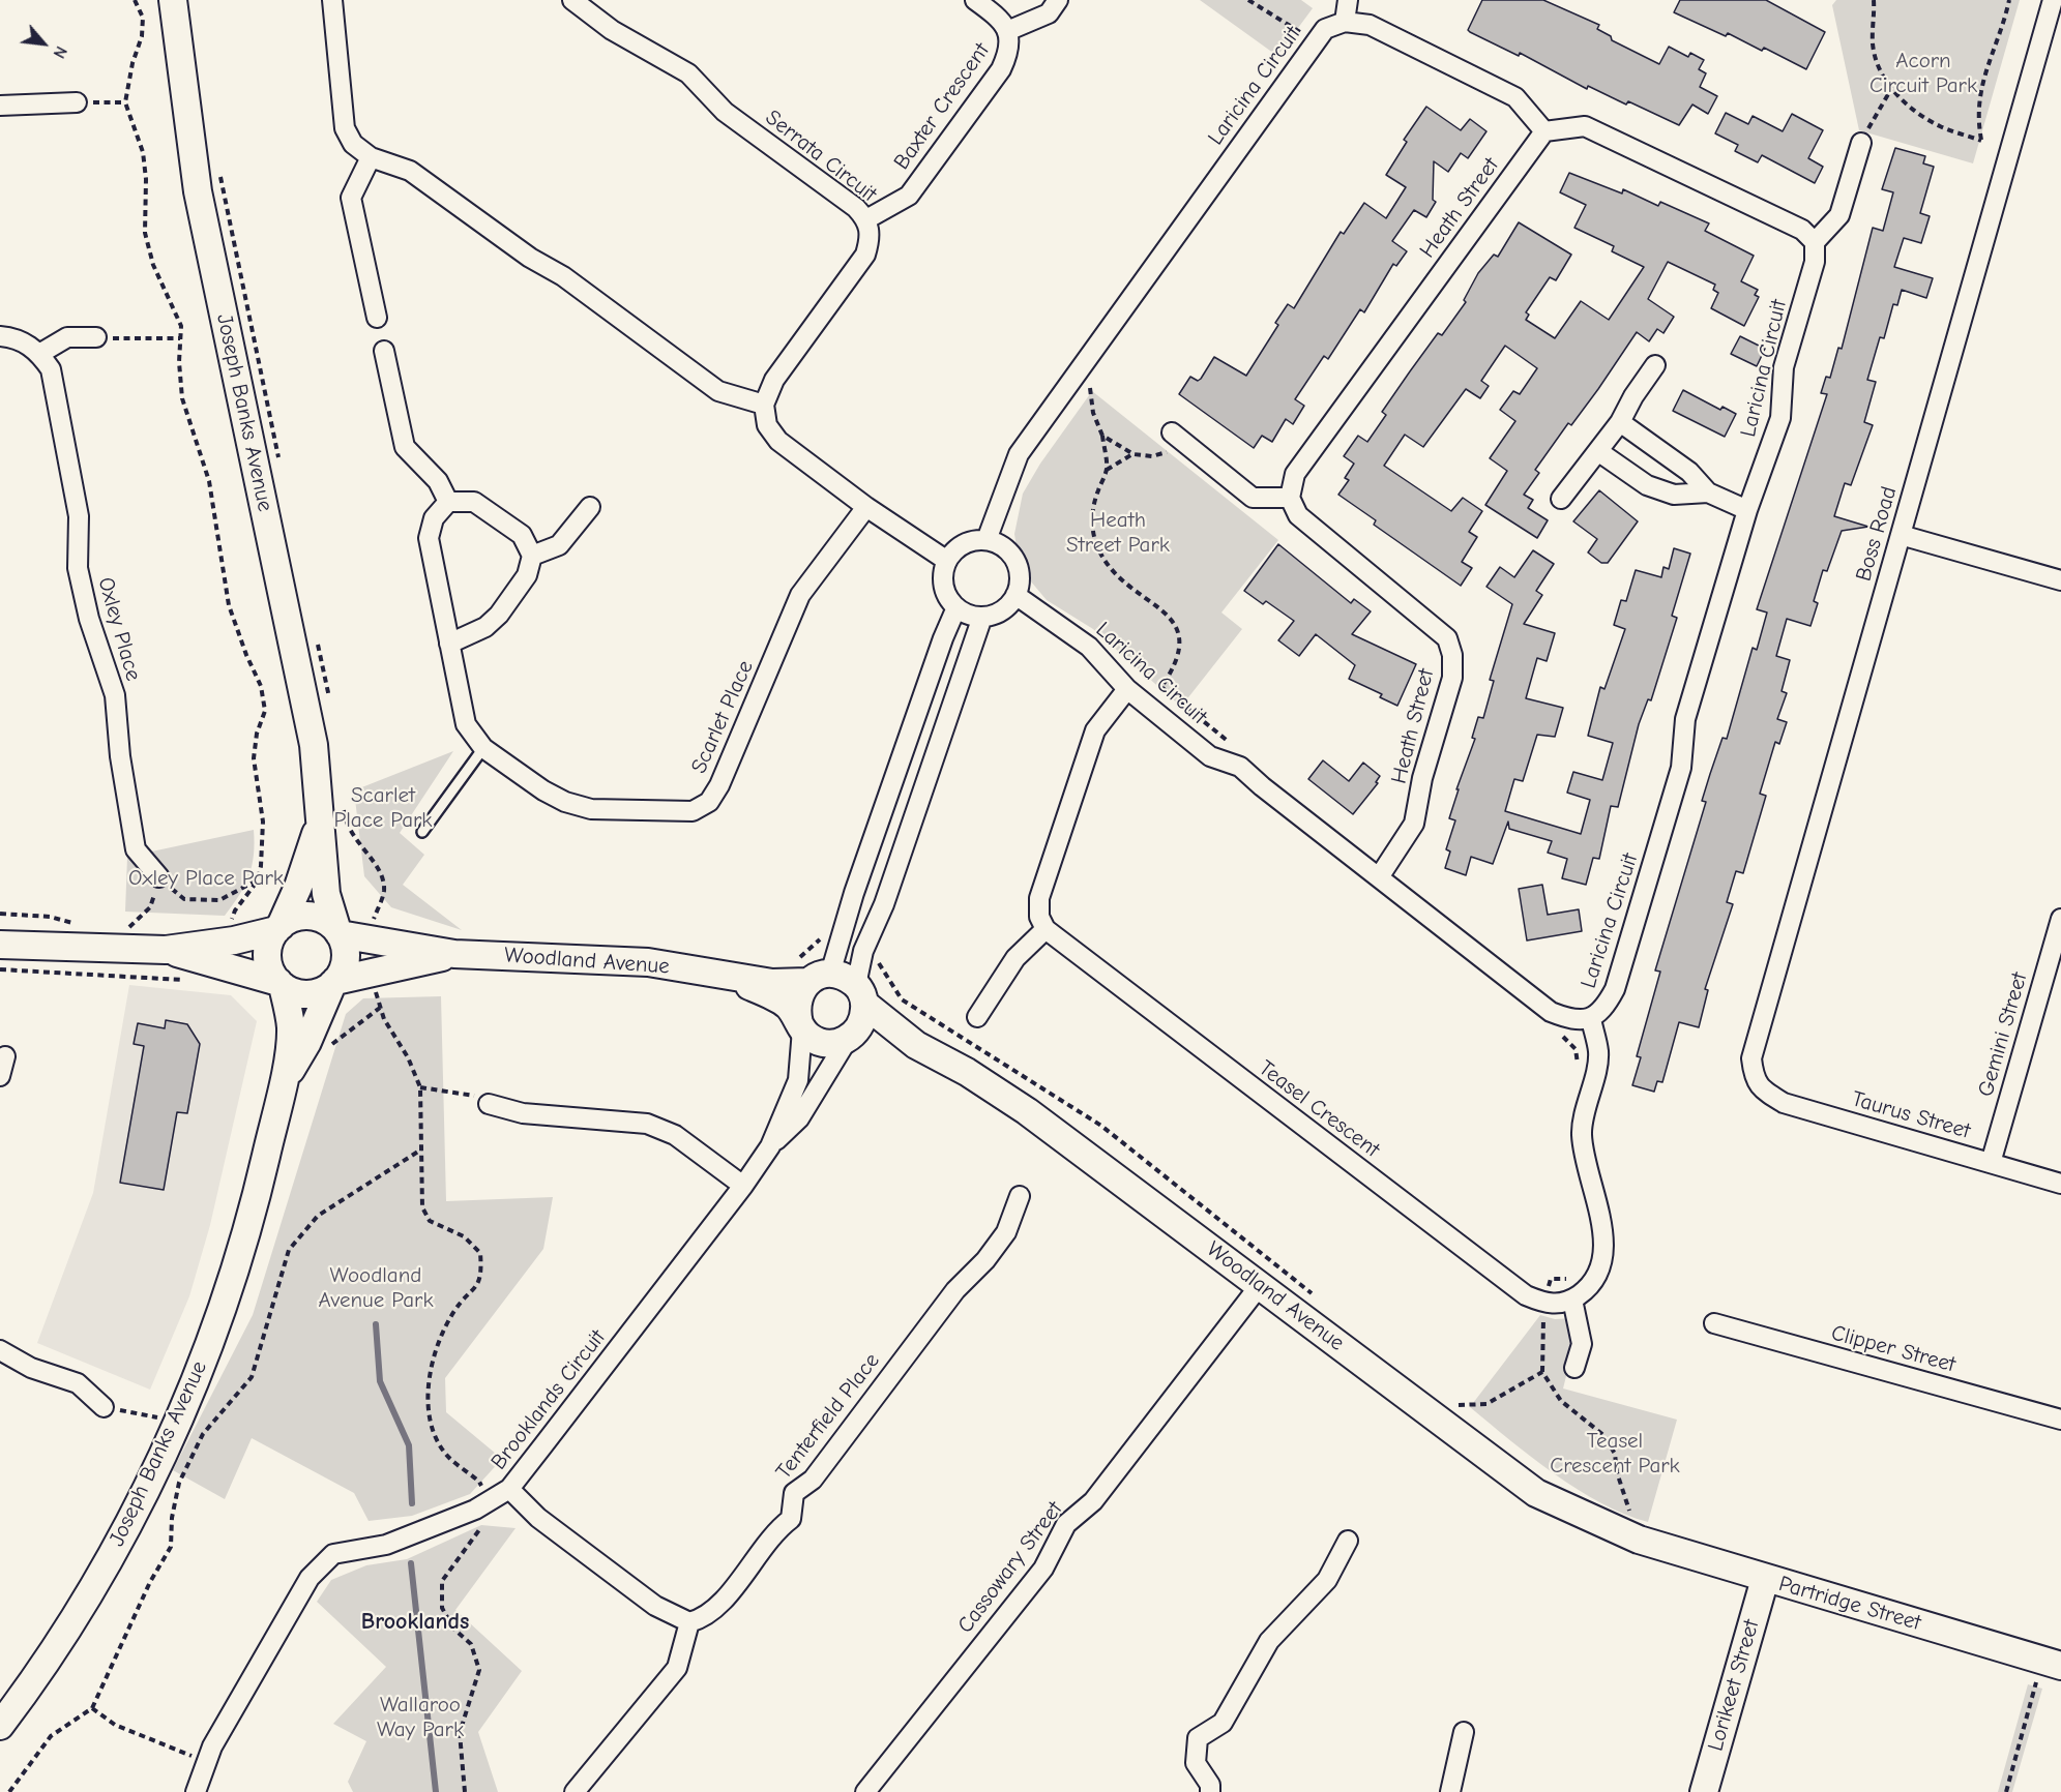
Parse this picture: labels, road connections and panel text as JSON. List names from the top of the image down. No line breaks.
{"streets":{"street":["Laricina Circuit","Baxter Crescent","Serrata Circuit","Heath Street","Joseph Banks Avenue","Boss Road","Oxley Place","Scarlet Place","Woodland Avenue","Gemini Street","Teasel Crescent","Taurus Street","Clipper Street","Brooklands Circuit","Tenterfield Place","Cassowary Street","Partridge Street","Lorikeet Street"]},"crossings":[["Laricina Circuit","Heath Street"],["Baxter Crescent","Serrata Circuit"],["Joseph Banks Avenue","Woodland Avenue"],["Boss Road","Taurus Street"],["Woodland Avenue","Brooklands Circuit"],["Woodland Avenue","Cassowary Street"],["Woodland Avenue","Partridge Street"],["Gemini Street","Taurus Street"],["Partridge Street","Lorikeet Street"]],"districts":["Brooklands"],"parks":["Acorn Circuit Park","Heath Street Park","Scarlet Place Park","Oxley Place Park","Woodland Avenue Park","Teasel Crescent Park","Wallaroo Way Park"],"north":"bottom right"}
